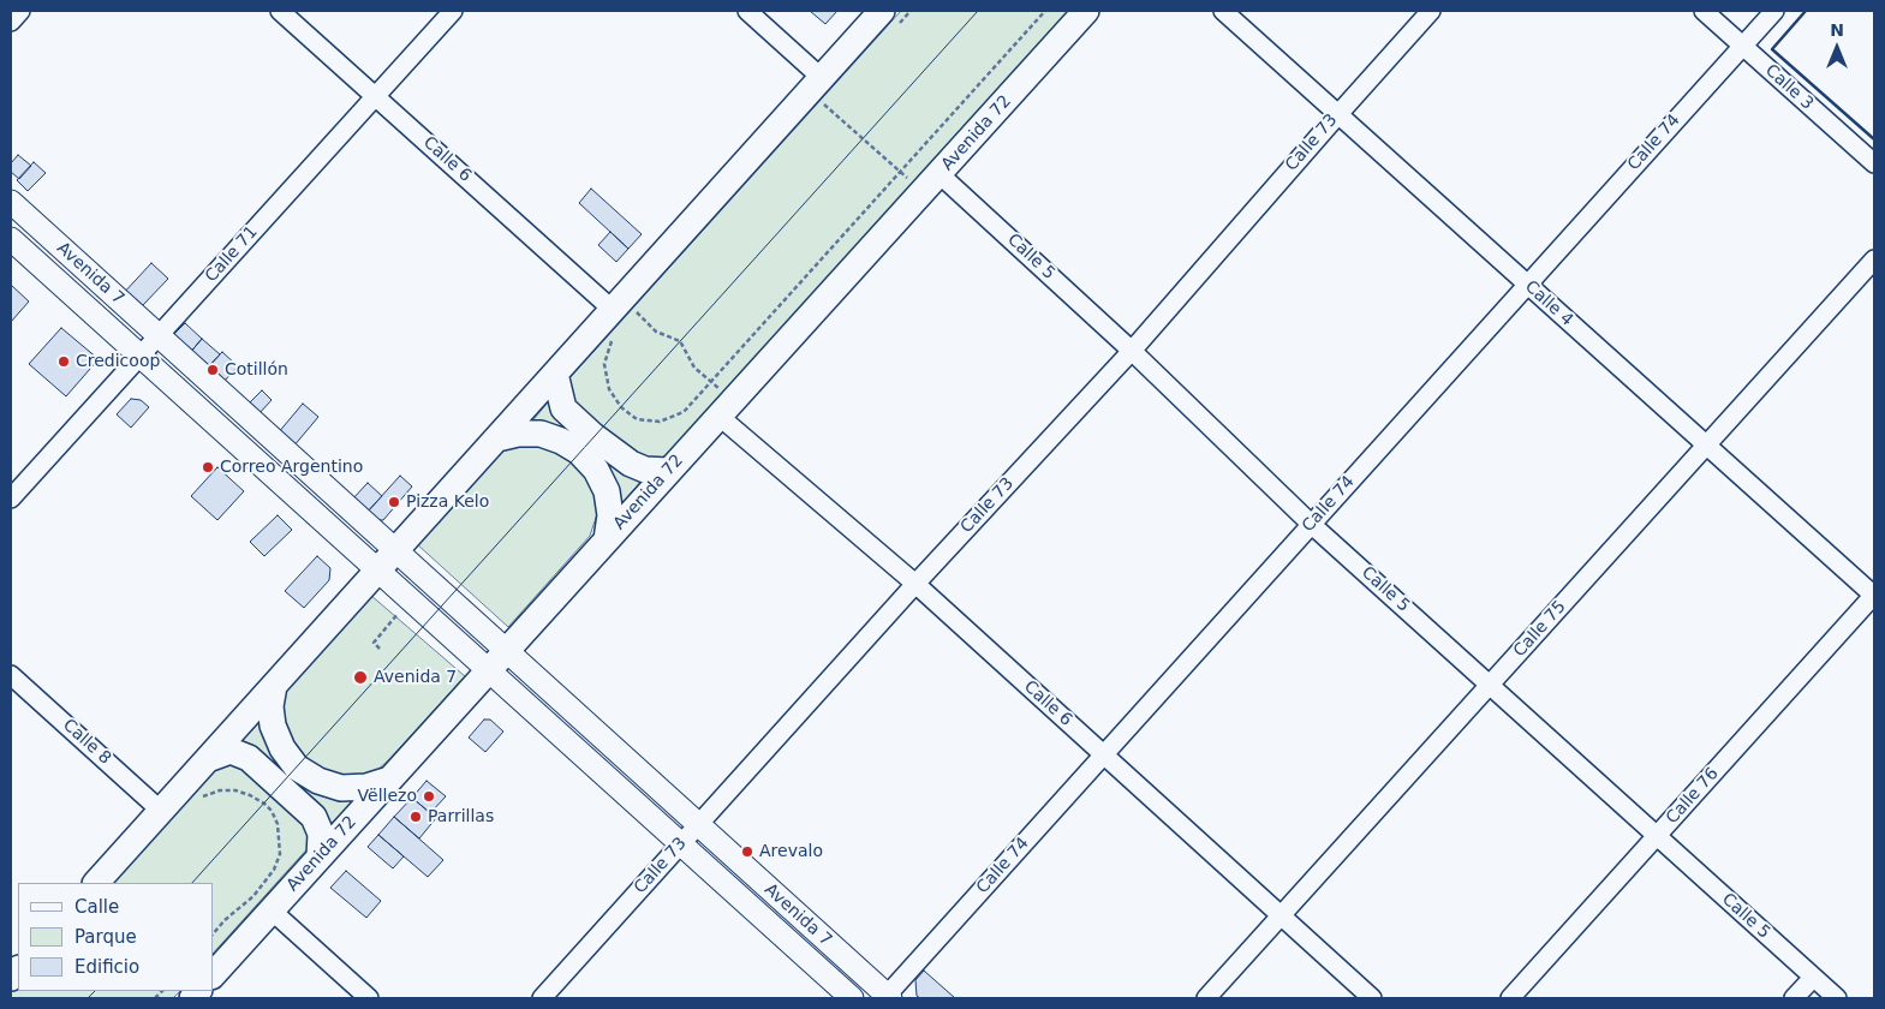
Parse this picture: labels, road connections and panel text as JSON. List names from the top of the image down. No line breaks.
{"streets":{"highway":["Avenida 72"],"main road":["Avenida 7"],"street":["Calle 3","Calle 73","Calle 74","Calle 6","Calle 71","Calle 5","Calle 4","Calle 75","Calle 8","Calle 76"]},"crossings":[["Calle 3","Calle 74"],["Avenida 72","Calle 6"],["Avenida 72","Calle 5"],["Avenida 72","Avenida 7"],["Calle 73","Calle 6"],["Calle 73","Calle 5"],["Calle 73","Avenida 7"],["Calle 73","Calle 4"],["Calle 74","Calle 6"],["Calle 74","Calle 5"],["Calle 74","Avenida 7"],["Calle 74","Calle 4"],["Calle 6","Calle 71"],["Calle 6","Calle 75"],["Calle 71","Avenida 7"],["Calle 5","Calle 75"],["Calle 5","Calle 76"],["Calle 4","Calle 75"],["Calle 4","Calle 76"]],"places":["Credicoop","Cotillón","Correo Argentino","Pizza Kelo","Avenida 7","Vëllezo","Parrillas","Arevalo"],"legend":["Calle","Parque","Edificio"],"north":"top"}
